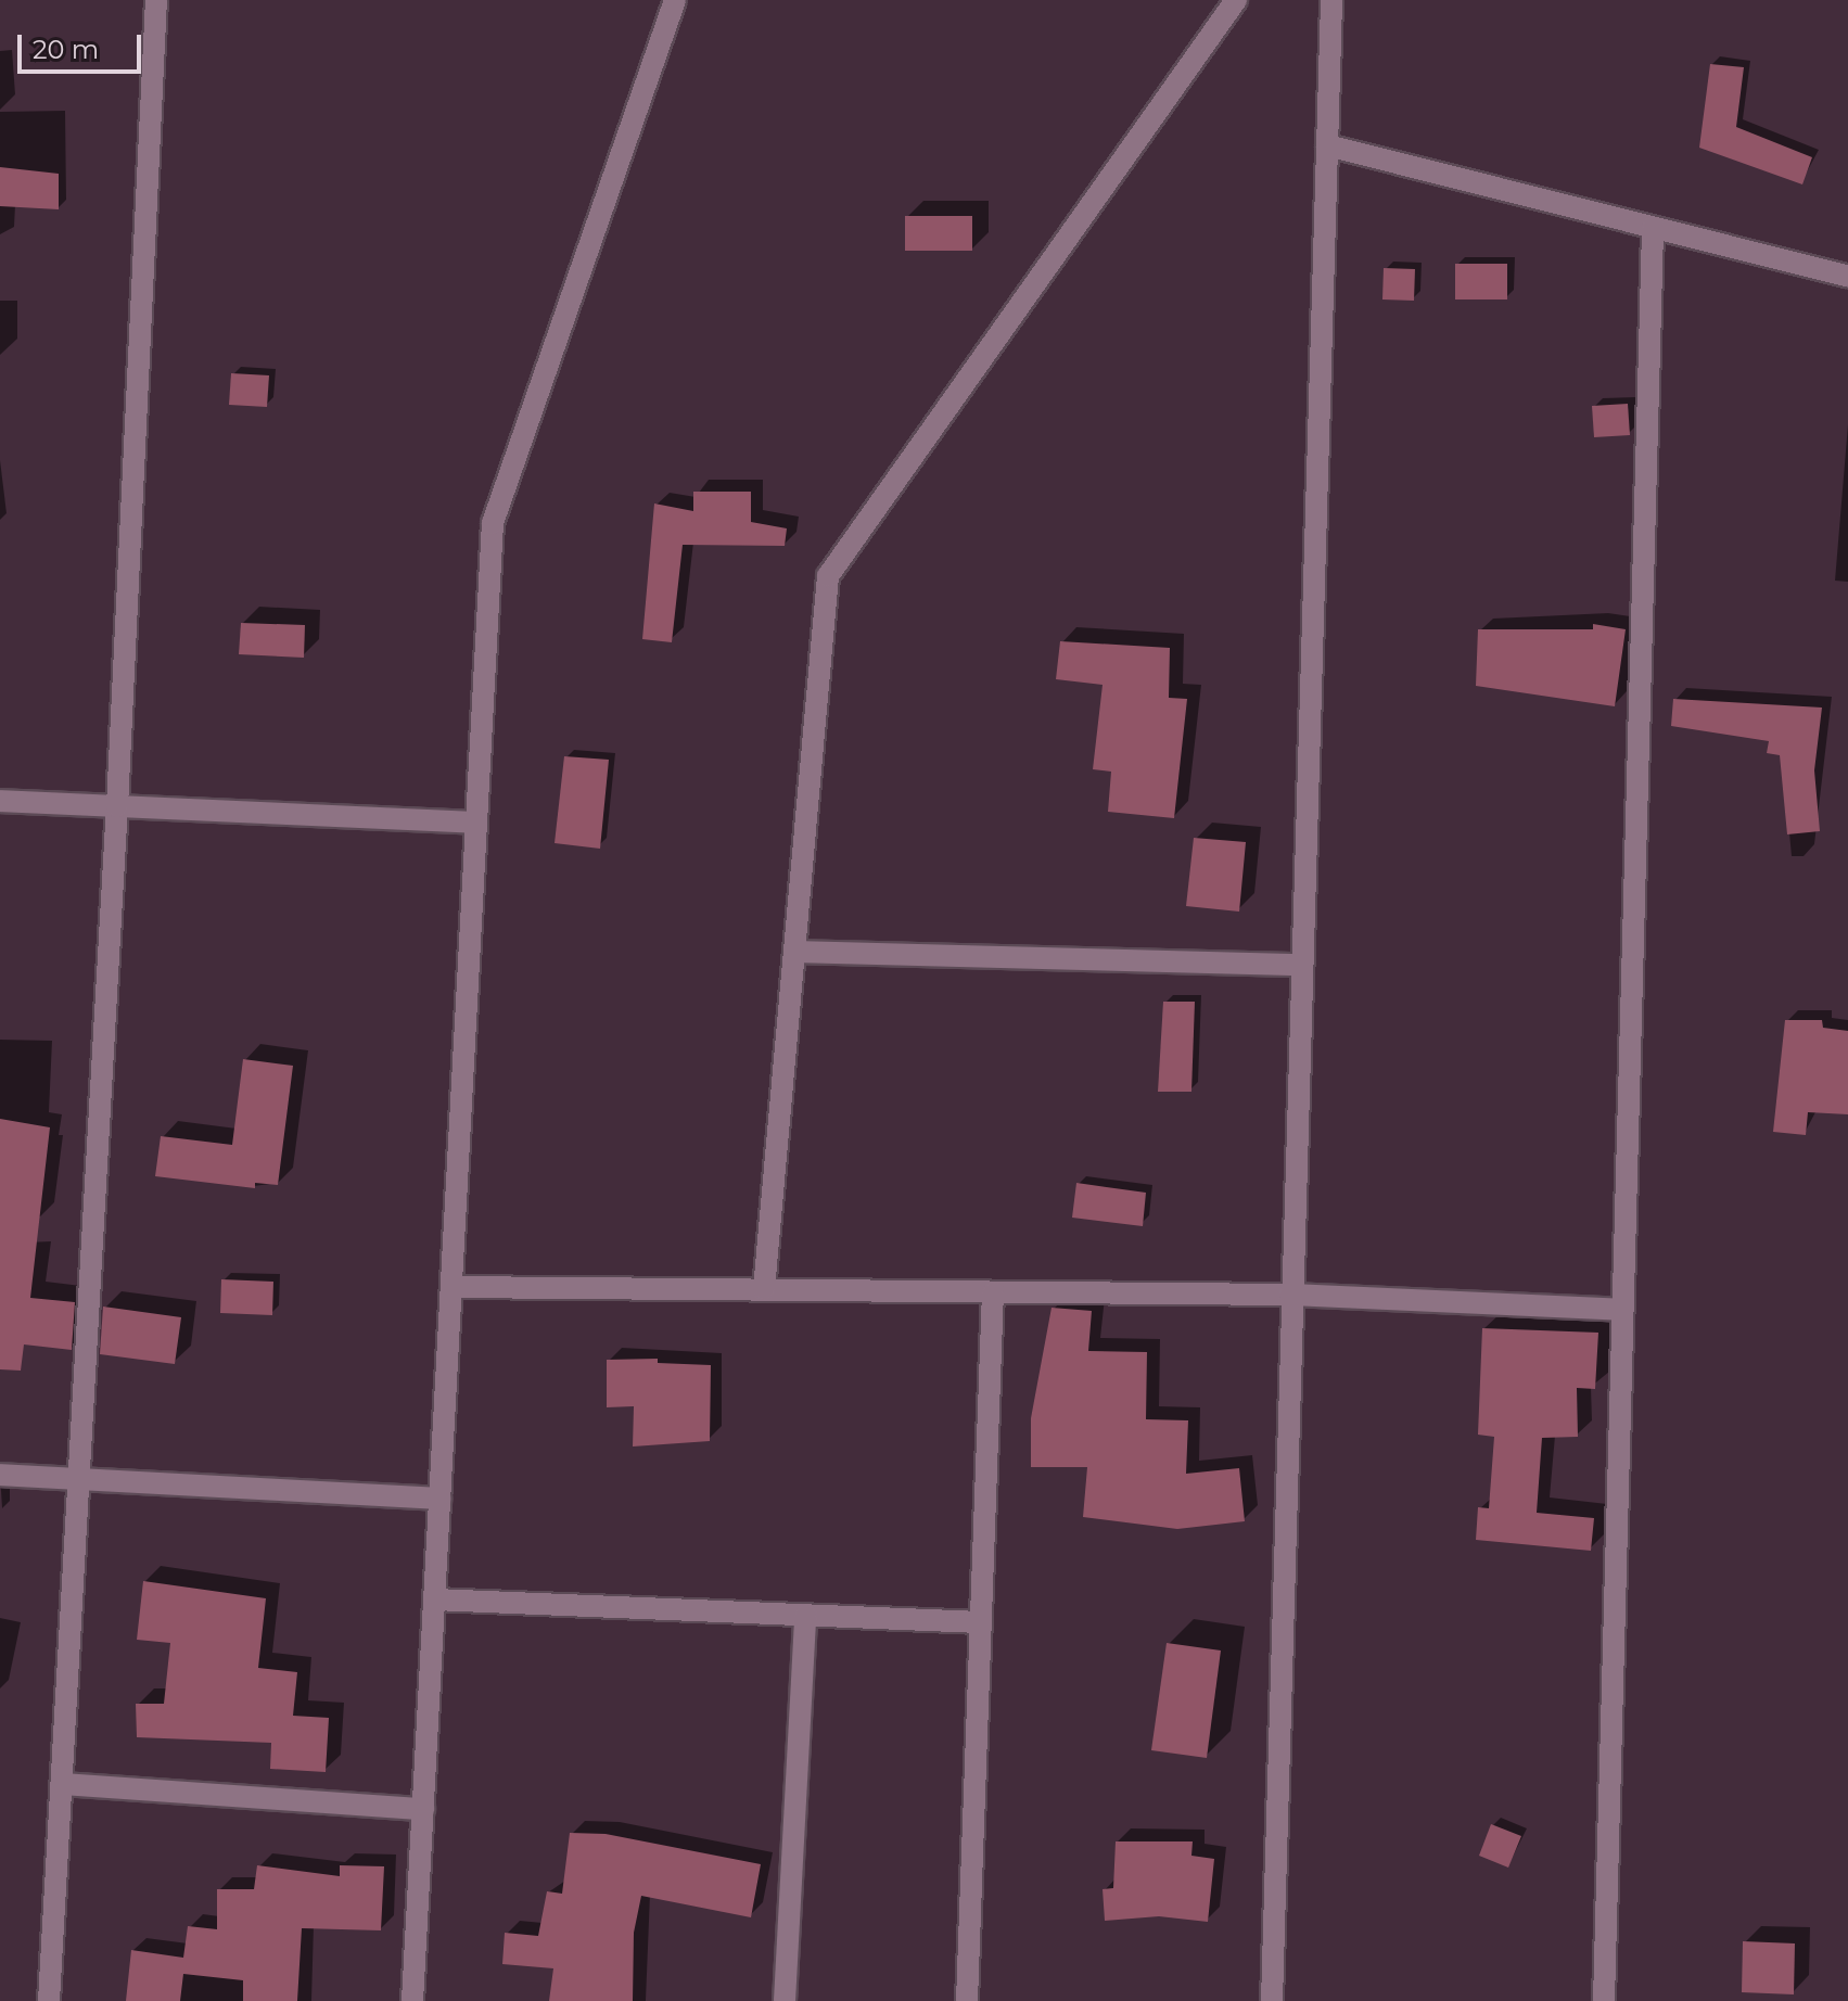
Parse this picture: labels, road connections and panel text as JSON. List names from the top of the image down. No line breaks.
{"scale_bar":"20 m"}
